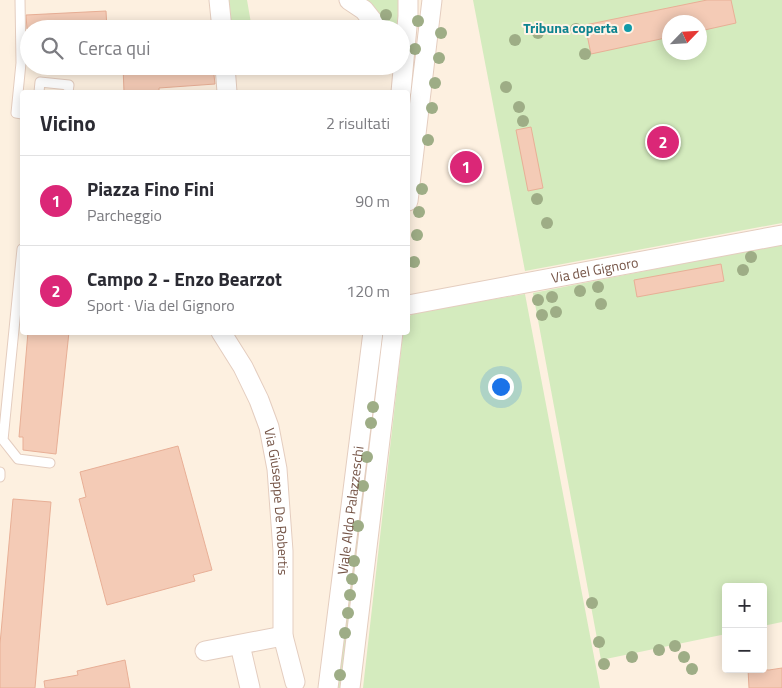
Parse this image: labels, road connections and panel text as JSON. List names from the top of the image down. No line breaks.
{"streets":{"street":["Via del Gignoro","Via Giuseppe De Robertis","Viale Aldo Palazzeschi"]},"places":["Tribuna coperta"],"north":"top right","page":{"search":"Cerca qui","heading":["Vicino","2 risultati"],"pins":["2","1"],"list":[{"mark":"1","name":"Piazza Fino Fini","note":"Parcheggio","value":"90 m"},{"mark":"2","name":"Campo 2 - Enzo Bearzot","note":"Sport · Via del Gignoro","value":"120 m"}],"map_buttons":["+","−"]}}
